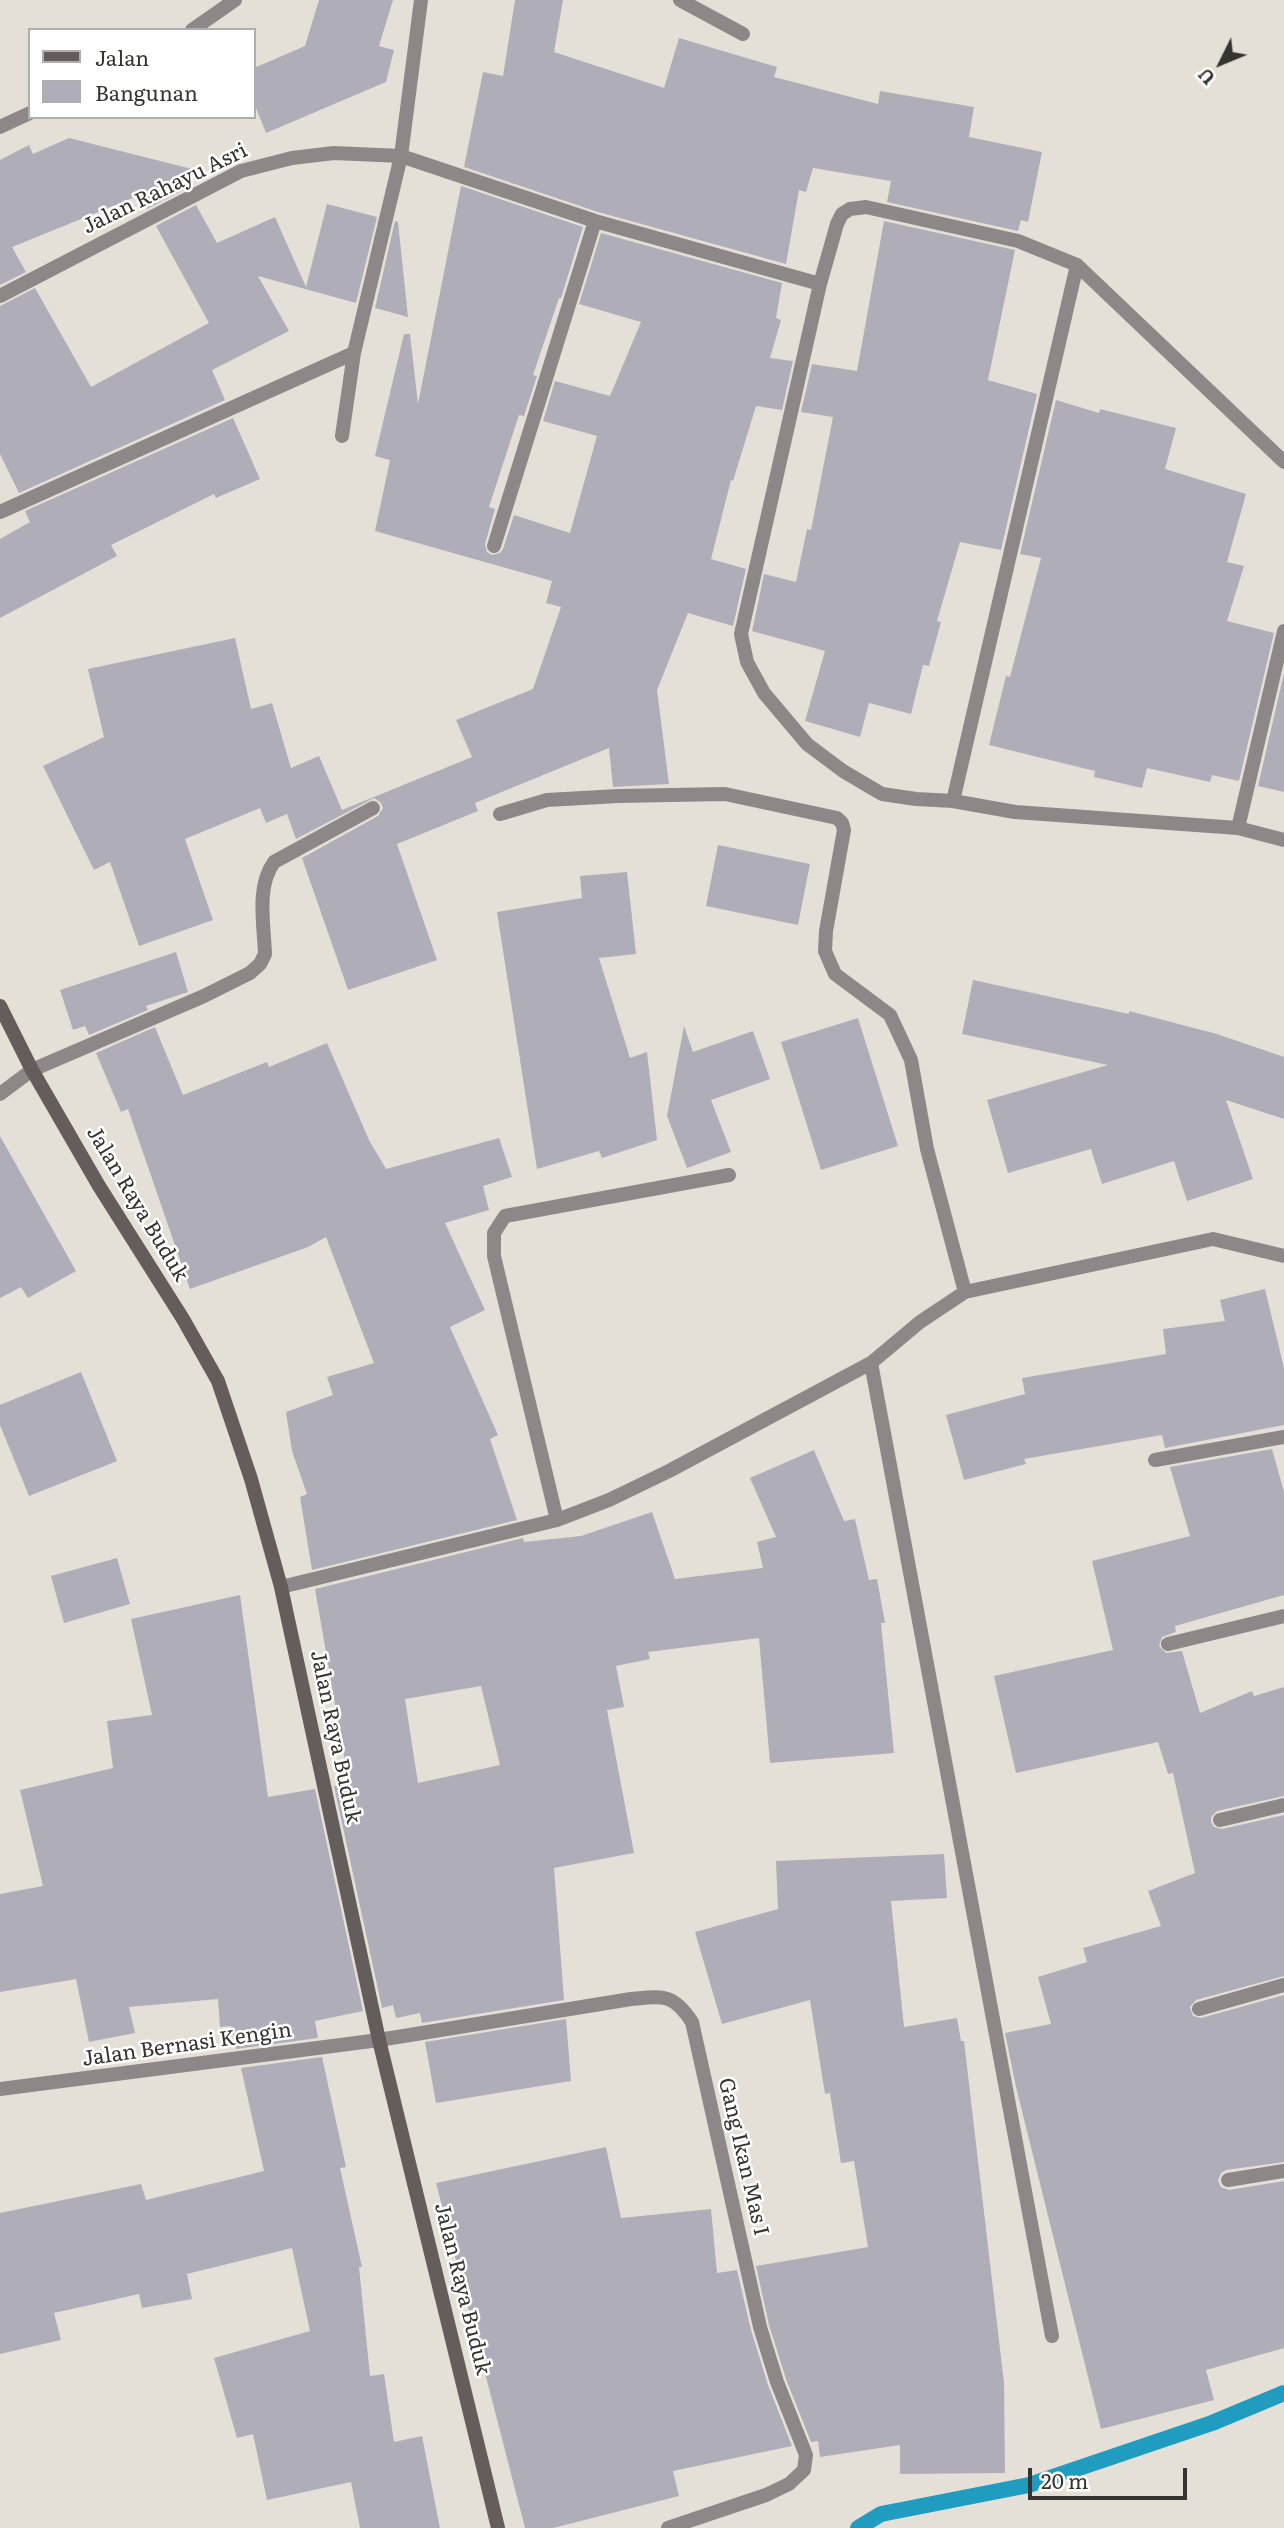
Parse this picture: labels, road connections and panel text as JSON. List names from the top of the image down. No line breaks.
{"streets":{"street":["Jalan Rahayu Asri","Jalan Raya Buduk","Jalan Bernasi Kengin","Gang Ikan Mas I"]},"crossings":[["Jalan Raya Buduk","Jalan Bernasi Kengin"],["Jalan Raya Buduk","Gang Ikan Mas I"],["Jalan Bernasi Kengin","Gang Ikan Mas I"]],"legend":["Jalan","Bangunan"],"scale_bar":"20 m","north":"bottom left"}
